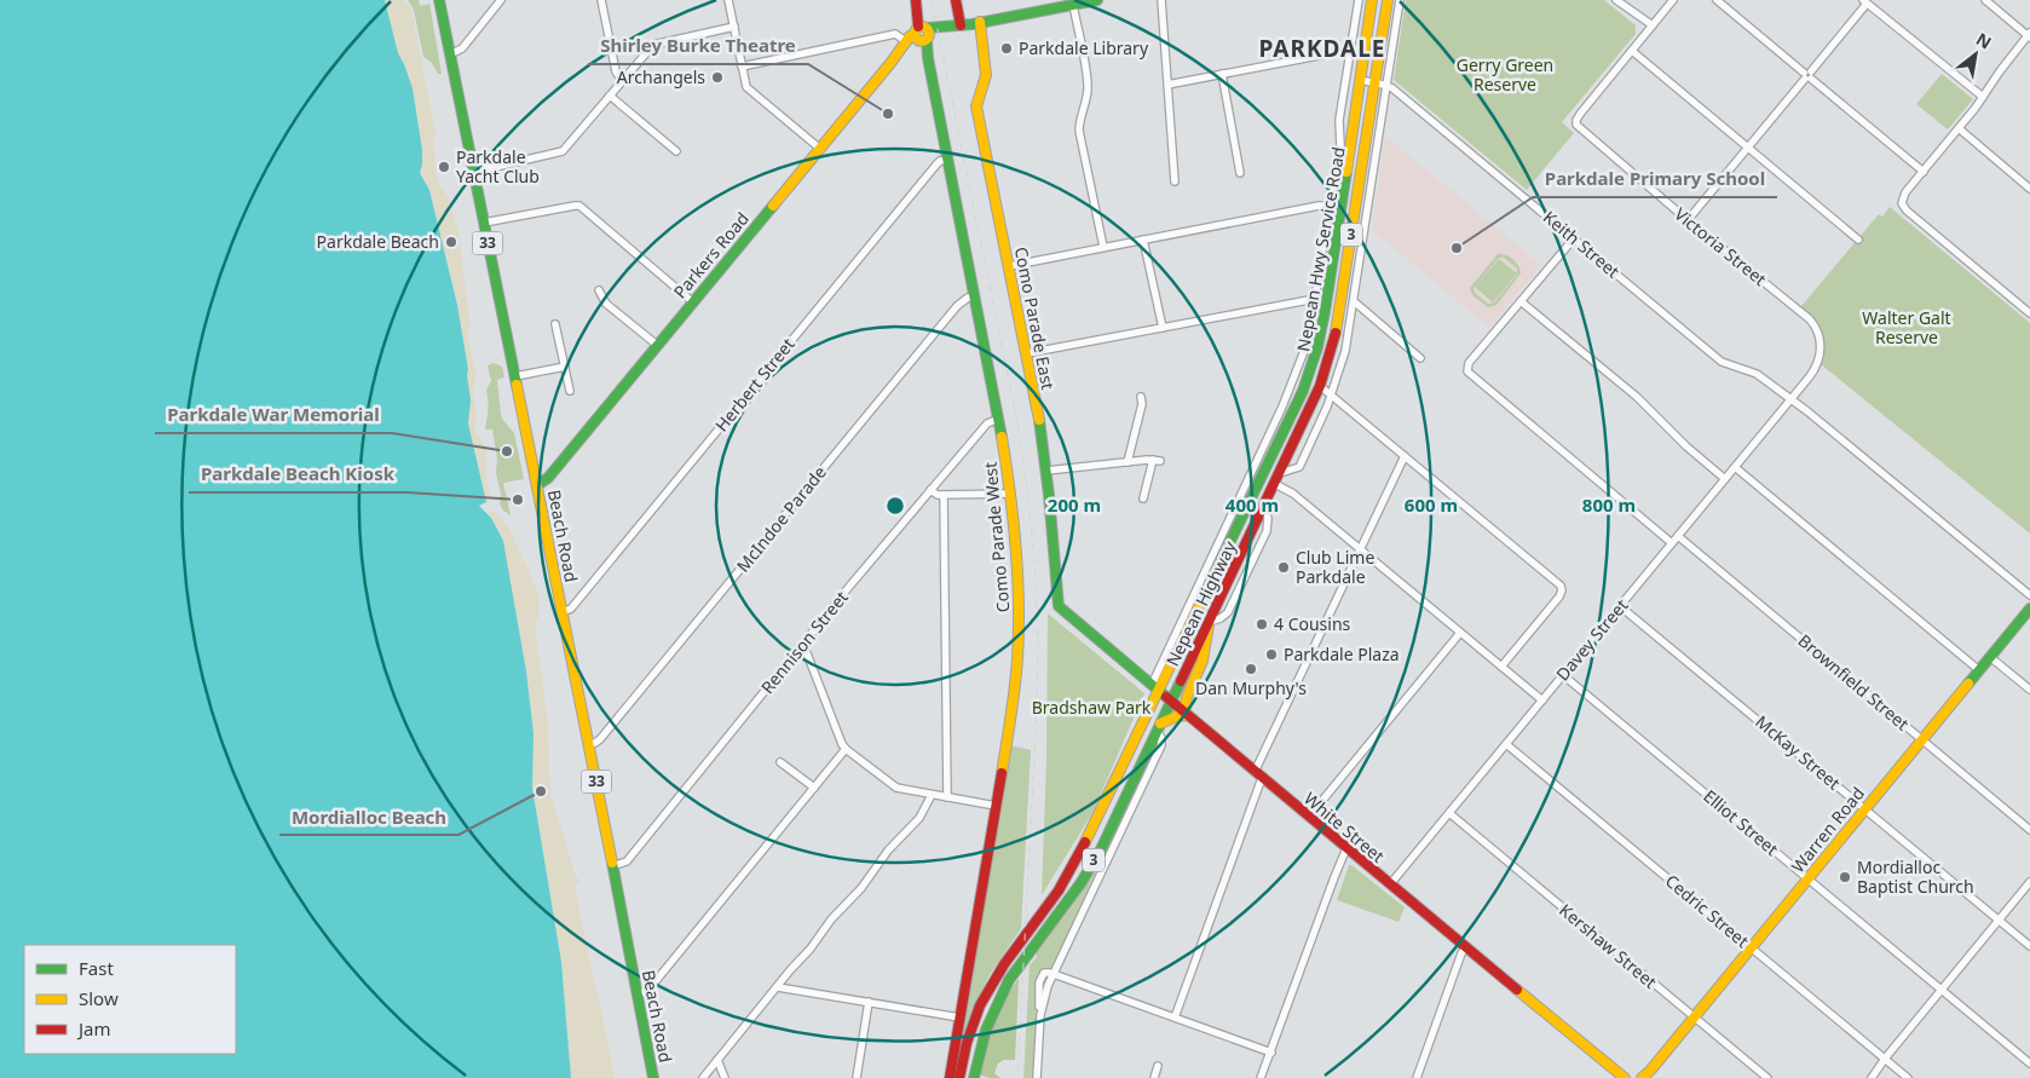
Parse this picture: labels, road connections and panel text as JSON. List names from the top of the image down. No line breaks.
{"streets":{"main road":["3","33","Parkers Road","Como Parade East","Beach Road","Como Parade West","Nepean Highway","White Street","Warren Road"],"street":["Keith Street","Victoria Street","Nepean Hwy Service Road","Herbert Street","McIndoe Parade","Davey Street","Rennison Street","Brownfield Street","McKay Street","Elliot Street","Cedric Street","Kershaw Street"]},"crossings":[["Keith Street","Victoria Street"],["Keith Street","Nepean Highway"],["Keith Street","Davey Street"],["Victoria Street","Davey Street"],["Nepean Hwy Service Road","Nepean Highway"],["Nepean Hwy Service Road","White Street"],["Parkers Road","Beach Road"],["Como Parade East","White Street"],["Herbert Street","Beach Road"],["Herbert Street","Como Parade West"],["McIndoe Parade","Beach Road"],["McIndoe Parade","Como Parade West"],["Beach Road","Rennison Street"],["Como Parade West","Rennison Street"],["Nepean Highway","White Street"],["Davey Street","Brownfield Street"],["Davey Street","McKay Street"],["Davey Street","Elliot Street"],["Davey Street","White Street"],["Davey Street","Cedric Street"],["Davey Street","Kershaw Street"],["Brownfield Street","Warren Road"],["McKay Street","Warren Road"],["Elliot Street","Warren Road"],["Warren Road","Cedric Street"],["Warren Road","Kershaw Street"]],"districts":["PARKDALE"],"parks":["Gerry Green Reserve","Walter Galt Reserve","Bradshaw Park"],"places":["Parkdale Library","Archangels","Shirley Burke Theatre","Parkdale Yacht Club","Parkdale Beach","Parkdale Primary School","Parkdale War Memorial","Parkdale Beach Kiosk","Club Lime Parkdale","4 Cousins","Parkdale Plaza","Dan Murphy's","Mordialloc Beach","Mordialloc Baptist Church"],"legend":["Fast","Slow","Jam"],"north":"top right","rings":["200 m","400 m","600 m","800 m"]}
